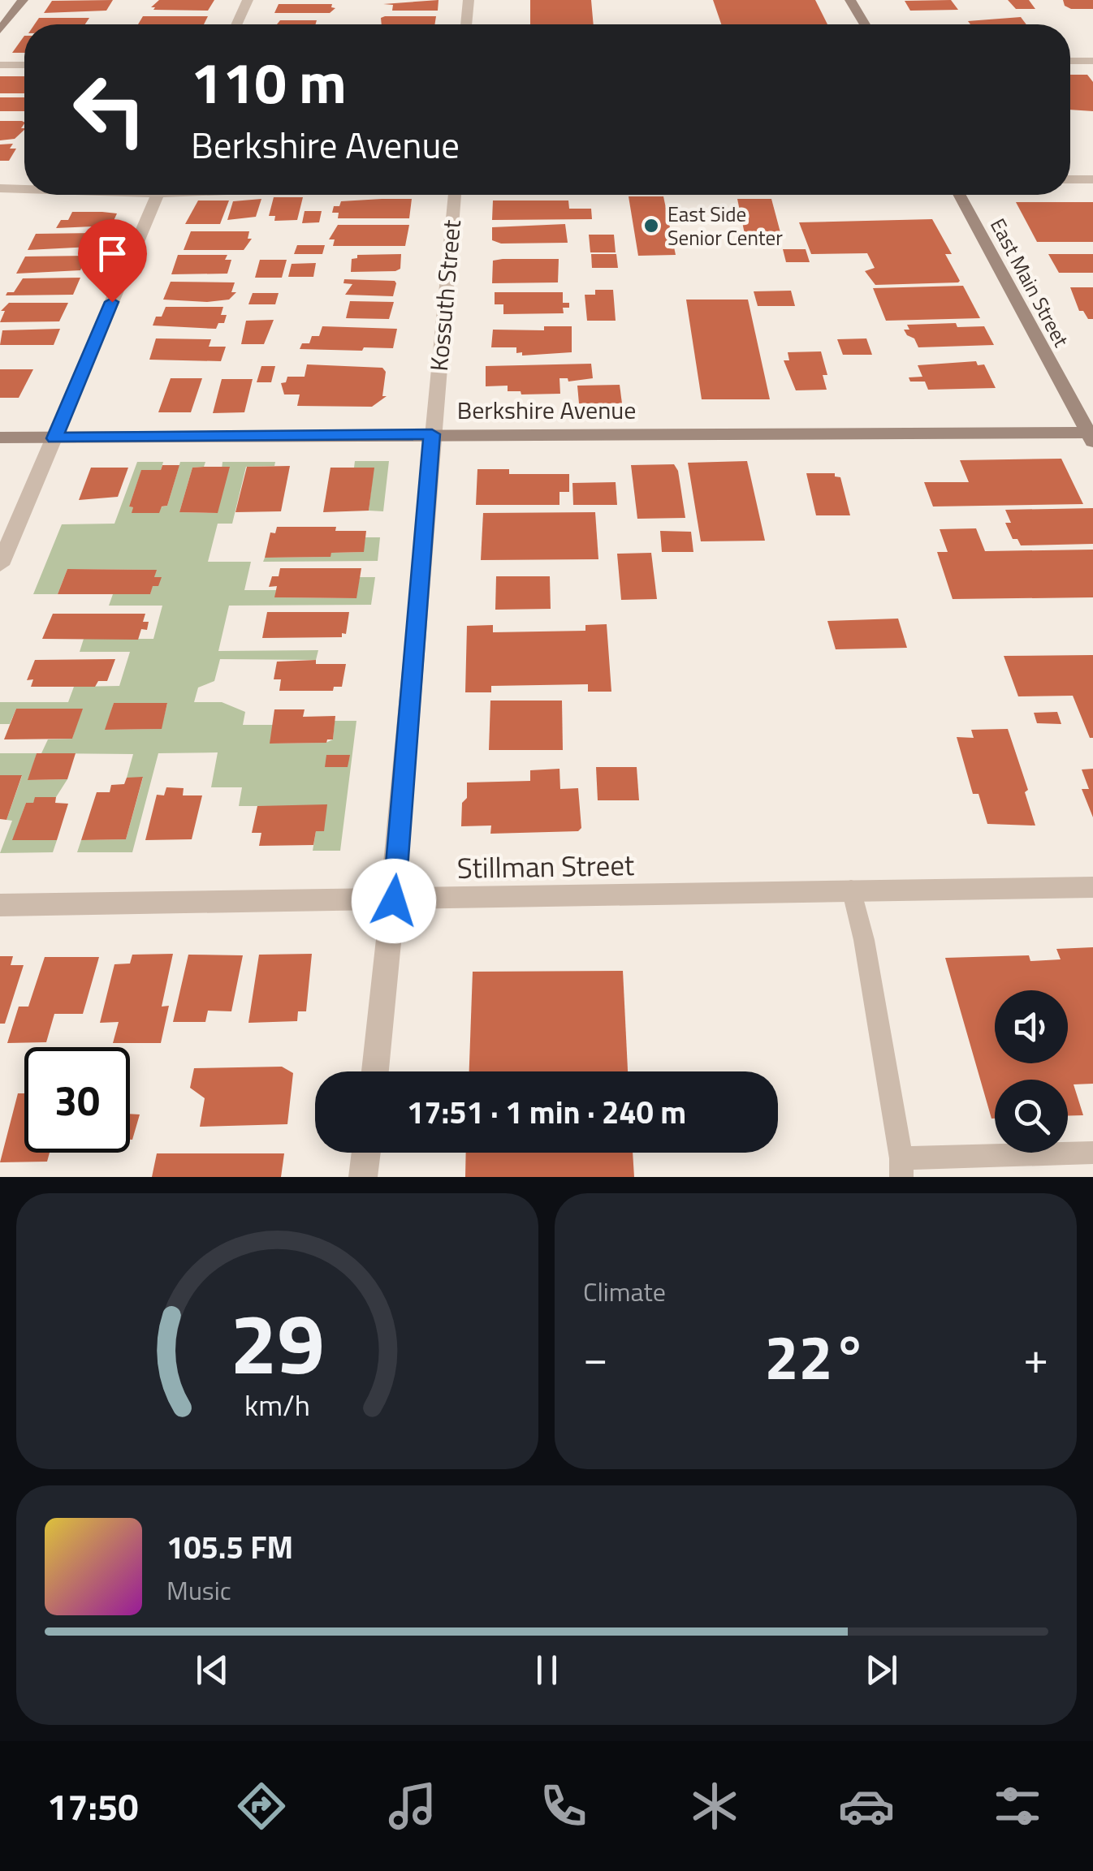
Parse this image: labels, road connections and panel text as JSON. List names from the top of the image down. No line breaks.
{"streets":{"street":["East Main Street","Kossuth Street","Berkshire Avenue","Stillman Street"]},"crossings":[["East Main Street","Berkshire Avenue"],["Kossuth Street","Berkshire Avenue"],["Kossuth Street","Stillman Street"]],"places":["East Side Senior Center"],"page":{"turn":["110 m","Berkshire Avenue"],"limit":"30","trip":"17:51 · 1 min · 240 m","tile":"Climate","heat":["−","22°","+"],"song":["105.5 FM","Music"],"tabs":"17:50","gauge":["29","km/h"]}}
